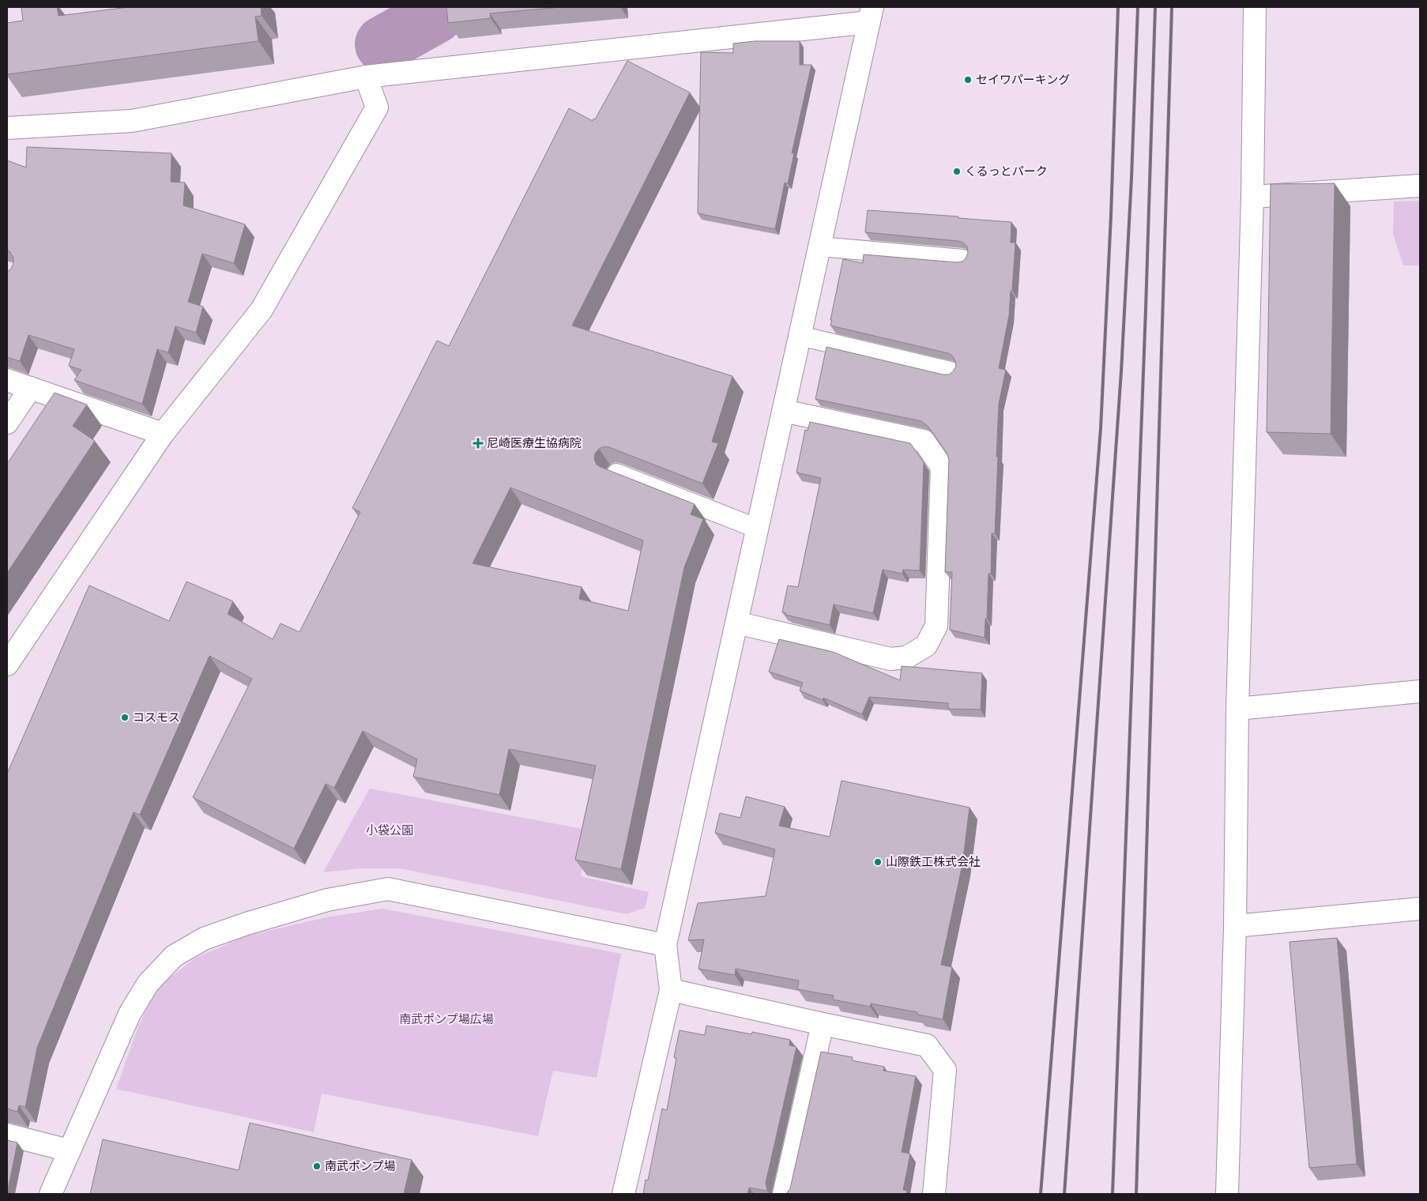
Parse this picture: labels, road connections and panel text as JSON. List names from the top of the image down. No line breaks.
{"parks":["小袋公園","南武ポンプ場広場"],"places":{"other":["セイワパーキング","くるっとパーク","コスモス","山際鉄工株式会社","南武ポンプ場"],"health":["尼崎医療生協病院"]}}
